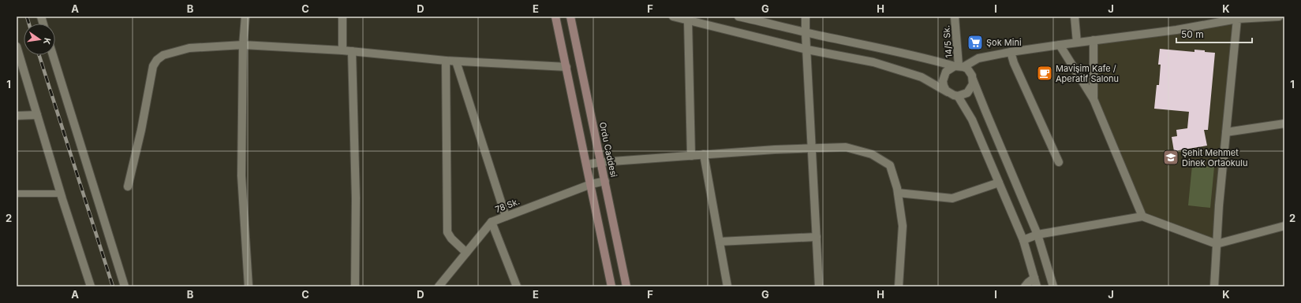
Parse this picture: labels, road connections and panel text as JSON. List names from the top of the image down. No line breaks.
{"streets":{"main road":["Ordu Caddesi"],"street":["14/5 Sk.","78 Sk."]},"crossings":[["Ordu Caddesi","78 Sk."]],"places":{"supermarket":["Şok Mini"],"cafe":["Mavişim Kafe / Aperatif Salonu"],"school or university":["Şehit Mehmet Dinek Ortaokulu"]},"scale_bar":"50 m","north":"right","grid":{"columns":["A","B","C","D","E","F","G","H","I","J","K"],"rows":["1","2"]}}
